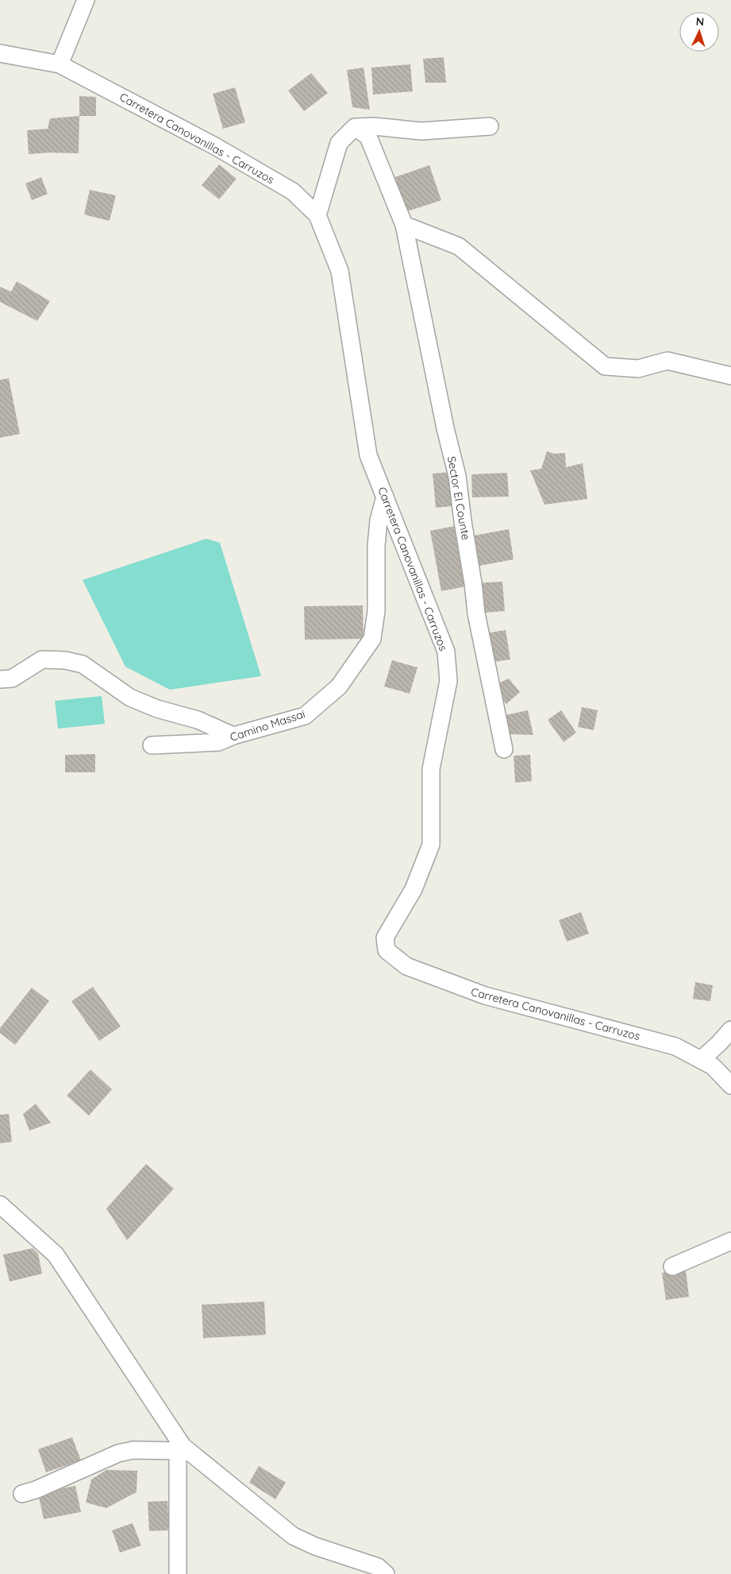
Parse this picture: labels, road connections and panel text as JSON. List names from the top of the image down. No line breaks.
{"streets":{"street":["Carretera Canovanillas - Carruzos","Sector El Counte","Camino Massai"]},"crossings":[["Carretera Canovanillas - Carruzos","Camino Massai"]],"north":"top"}
